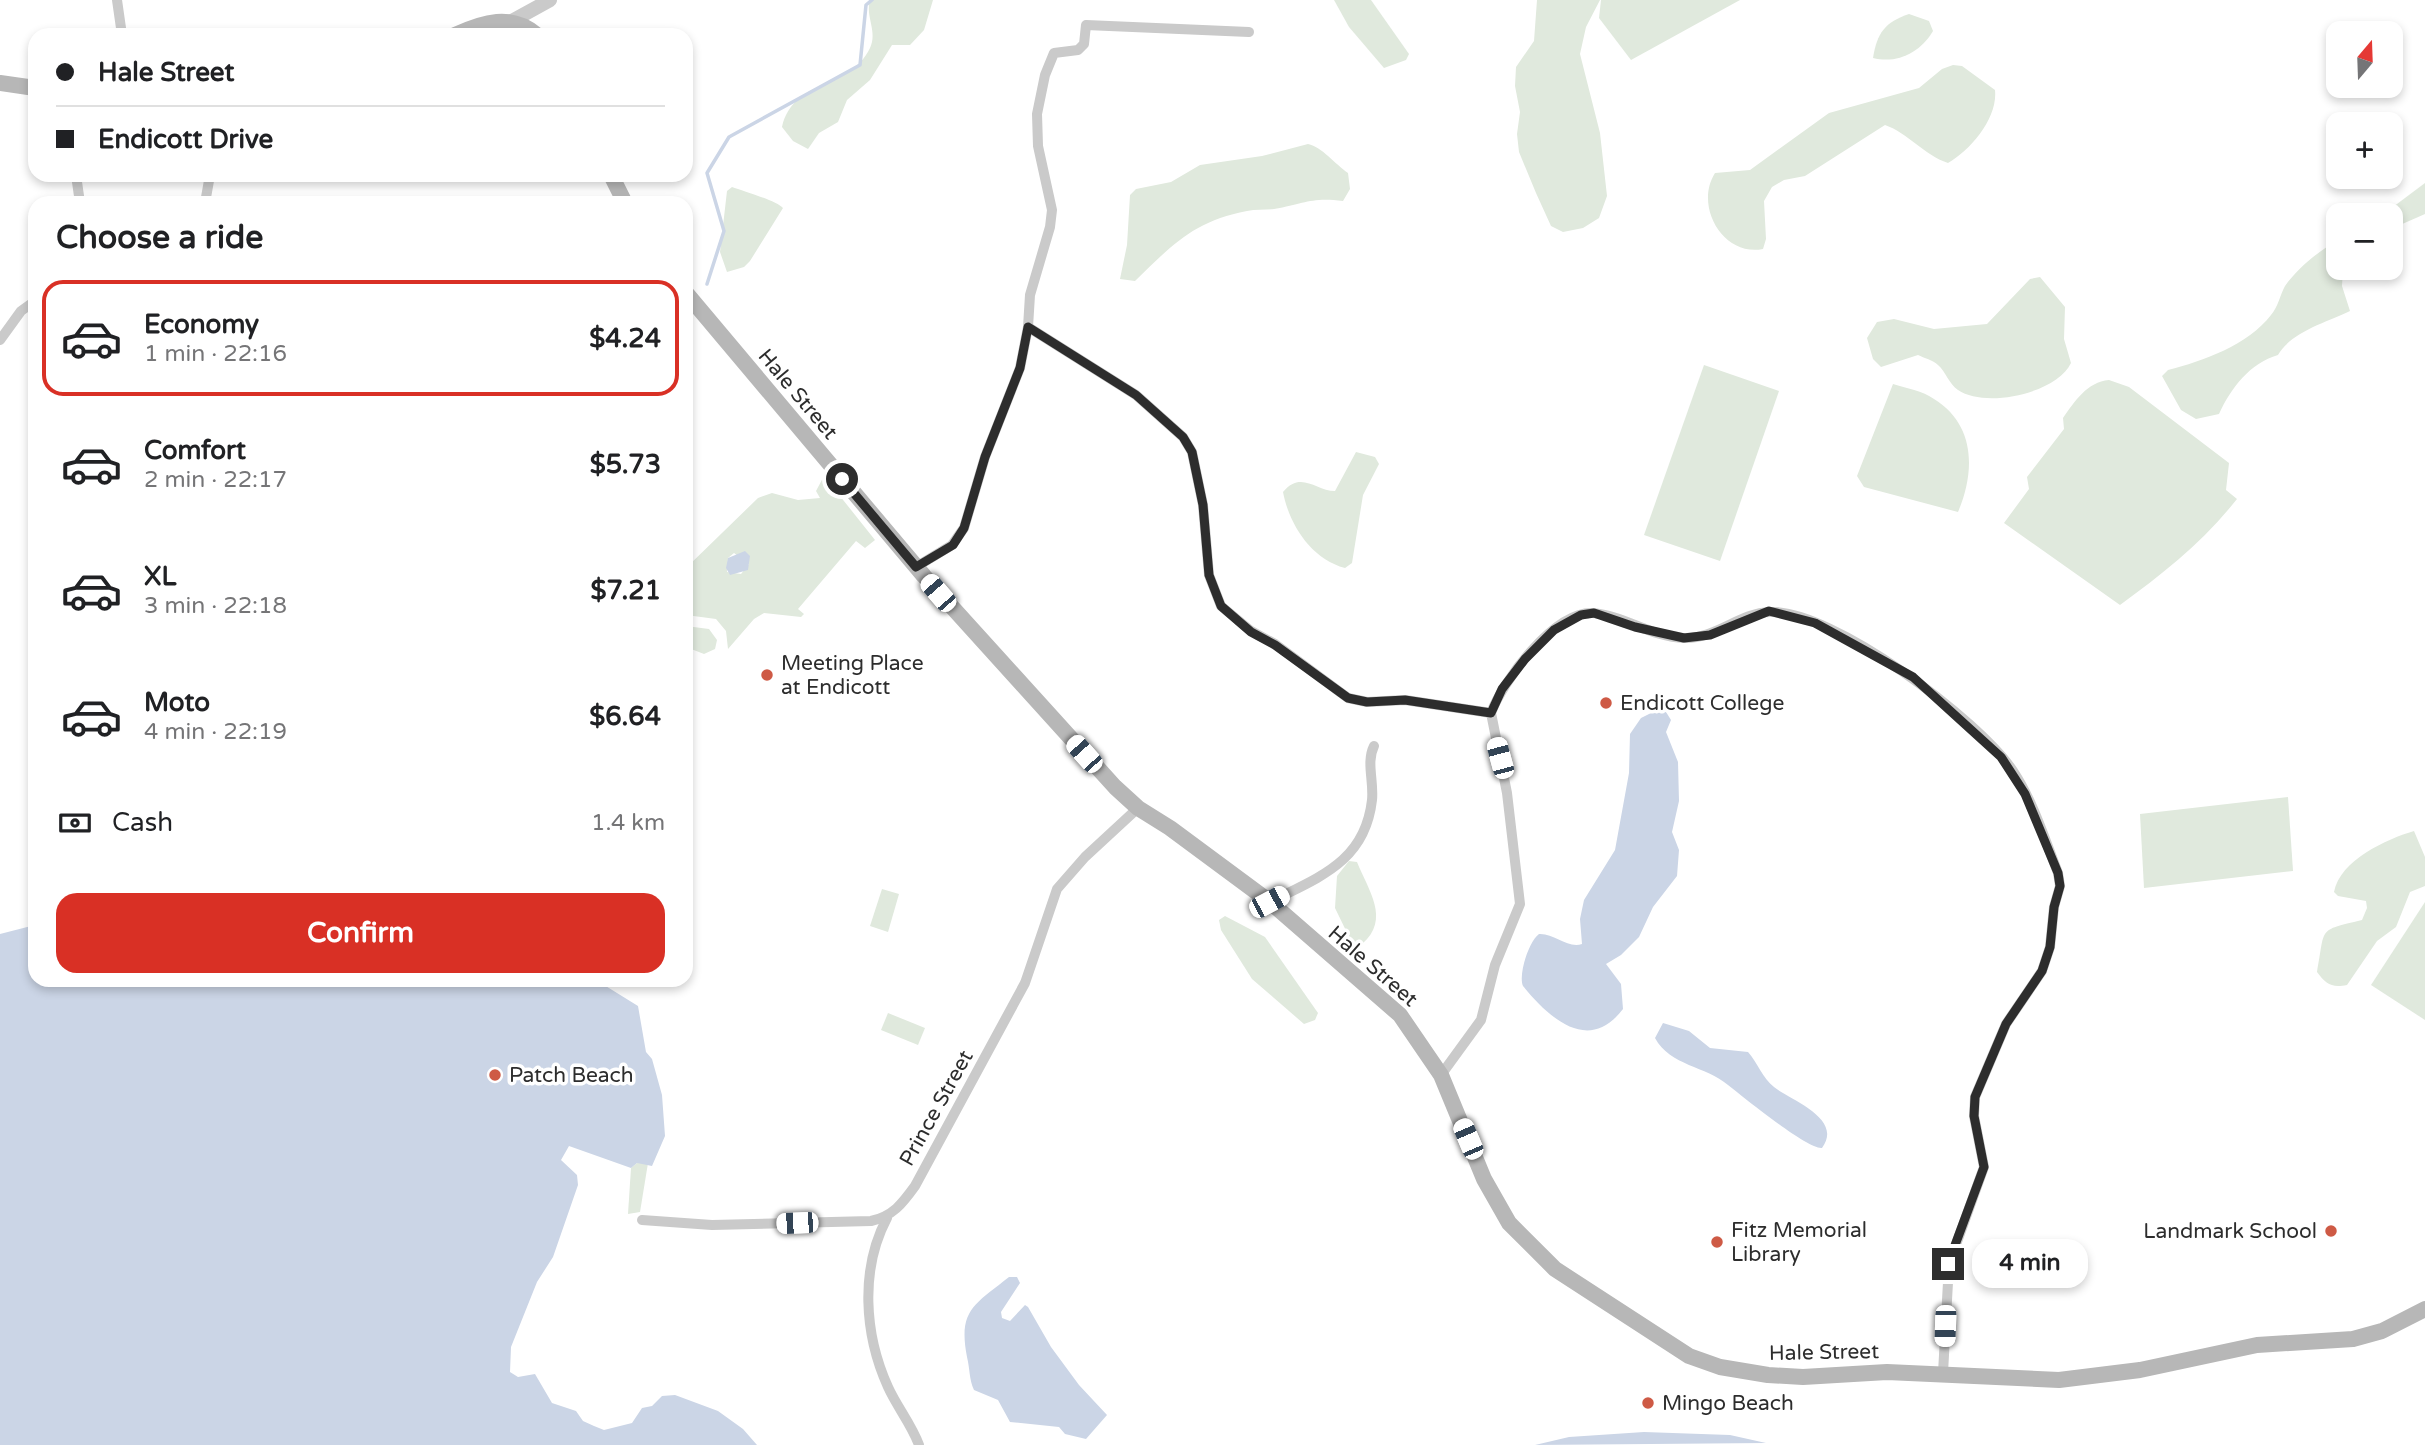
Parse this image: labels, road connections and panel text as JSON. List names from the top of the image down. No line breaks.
{"streets":{"main road":["Hale Street"],"street":["Prince Street"]},"crossings":[["Hale Street","Prince Street"]],"places":["Meeting Place at Endicott","Endicott College","Patch Beach","Landmark School","Fitz Memorial Library","Mingo Beach"],"north":"top","page":{"map_buttons":["+","−"],"banner":["Hale Street","Endicott Drive"],"heading":"Choose a ride","list":[{"name":"Economy","note":"1 min · 22:16","value":"$4.24"},{"name":"Comfort","note":"2 min · 22:17","value":"$5.73"},{"name":"XL","note":"3 min · 22:18","value":"$7.21"},{"name":"Moto","note":"4 min · 22:19","value":"$6.64"}],"pay":["Cash","1.4 km"],"buttons":"Confirm","bubble":"4 min"}}
